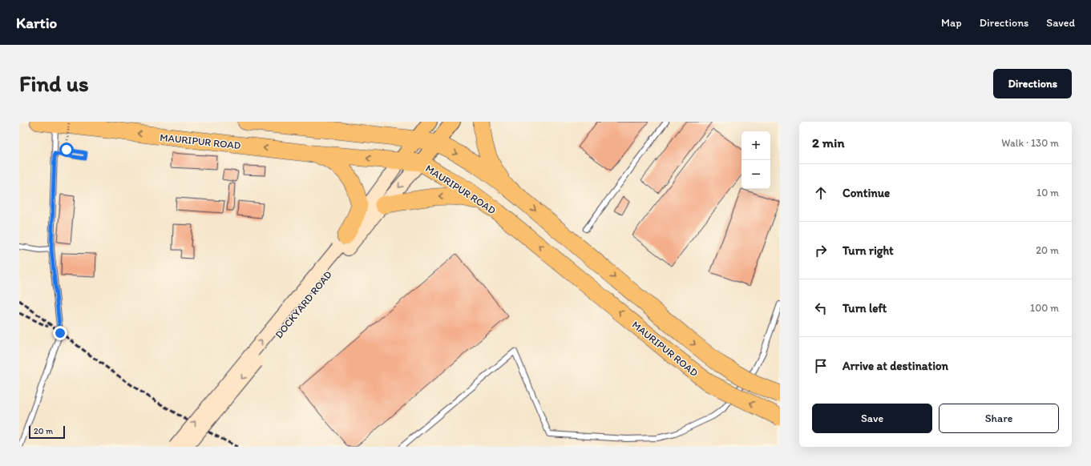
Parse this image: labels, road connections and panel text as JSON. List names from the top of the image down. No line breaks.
{"streets":{"highway":["MAURIPUR ROAD"],"street":["DOCKYARD ROAD"]},"crossings":[["MAURIPUR ROAD","DOCKYARD ROAD"]],"scale_bar":"20 m","page":{"header":"Kartio","nav":["Map","Directions","Saved"],"buttons":["Directions",["Save","Share"]],"title":"Find us","heading":["2 min","Walk · 130 m"],"map_buttons":["+","−"],"list":[["Continue","10 m"],["Turn right","20 m"],["Turn left","100 m"],"Arrive at destination"],"scale":"20 m"}}
